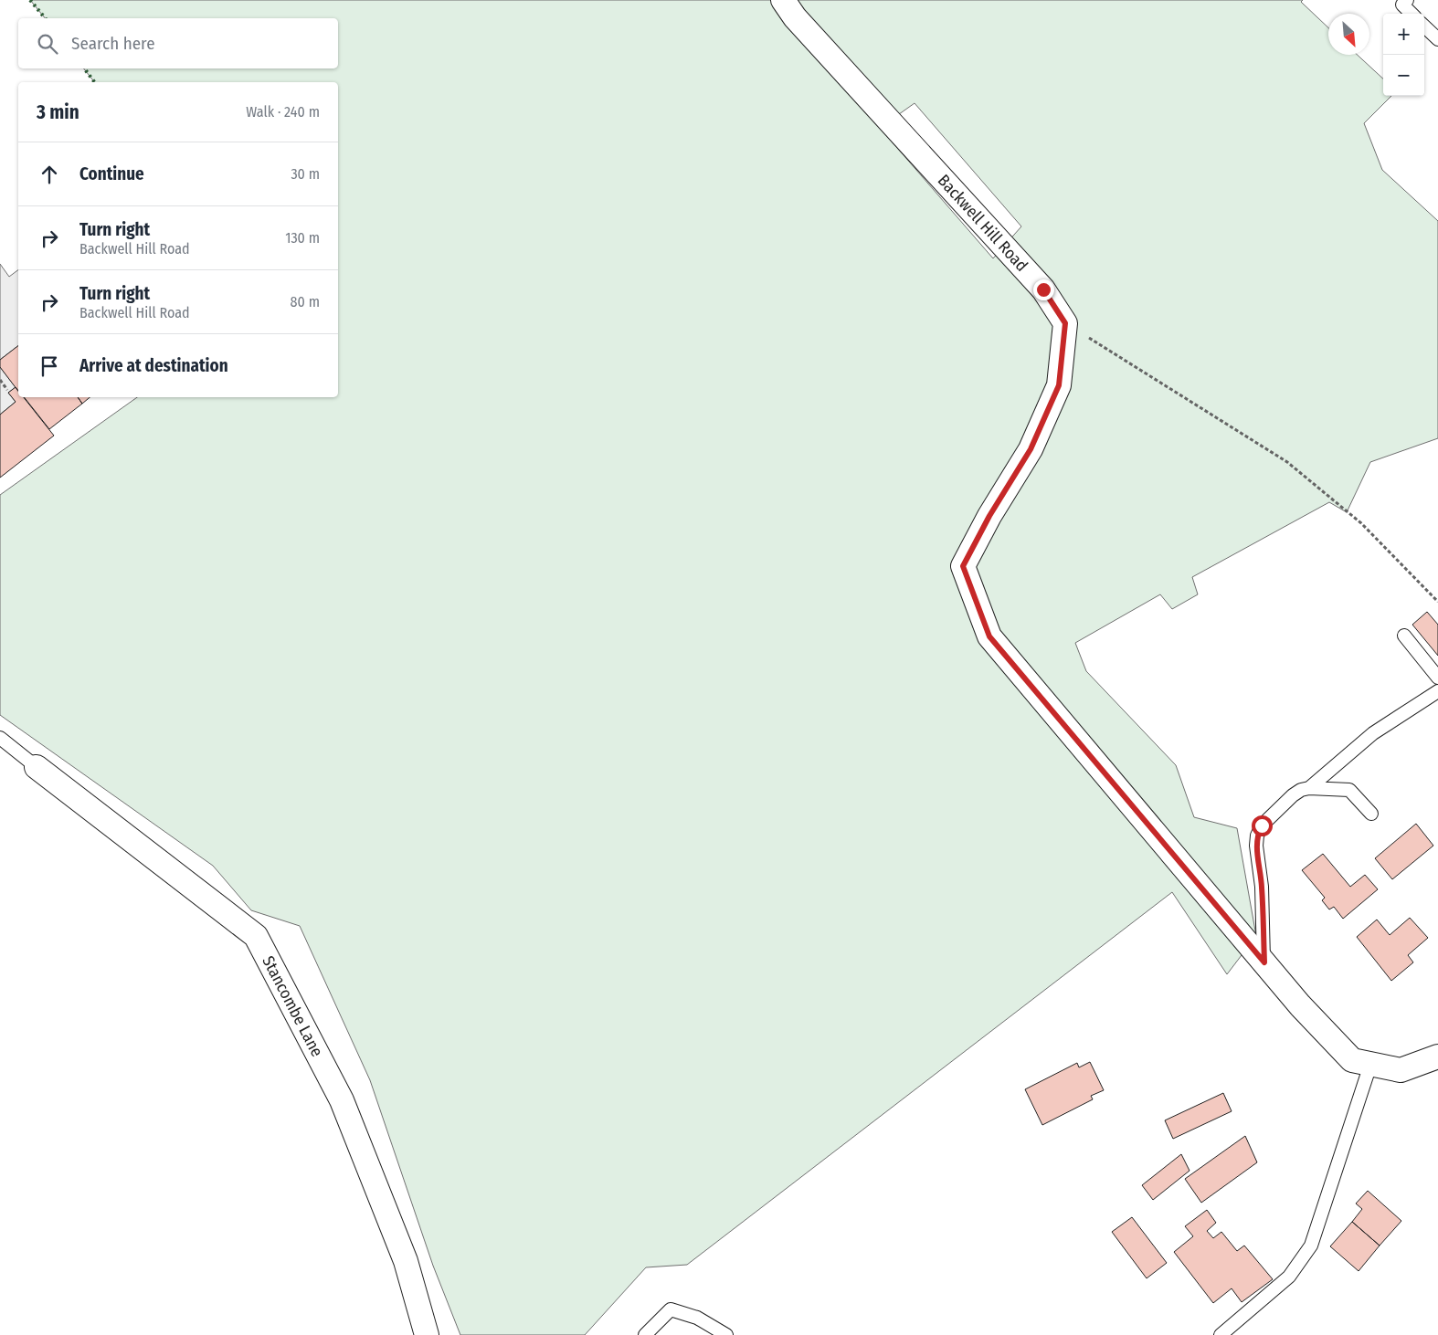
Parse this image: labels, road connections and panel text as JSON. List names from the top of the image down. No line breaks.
{"streets":{"street":["Backwell Hill Road","Stancombe Lane"]},"north":"bottom right","page":{"map_buttons":["+","−"],"search":"Search here","heading":["3 min","Walk · 240 m"],"list":[["Continue","30 m"],["Turn right","Backwell Hill Road","130 m"],["Turn right","Backwell Hill Road","80 m"],"Arrive at destination"]}}
